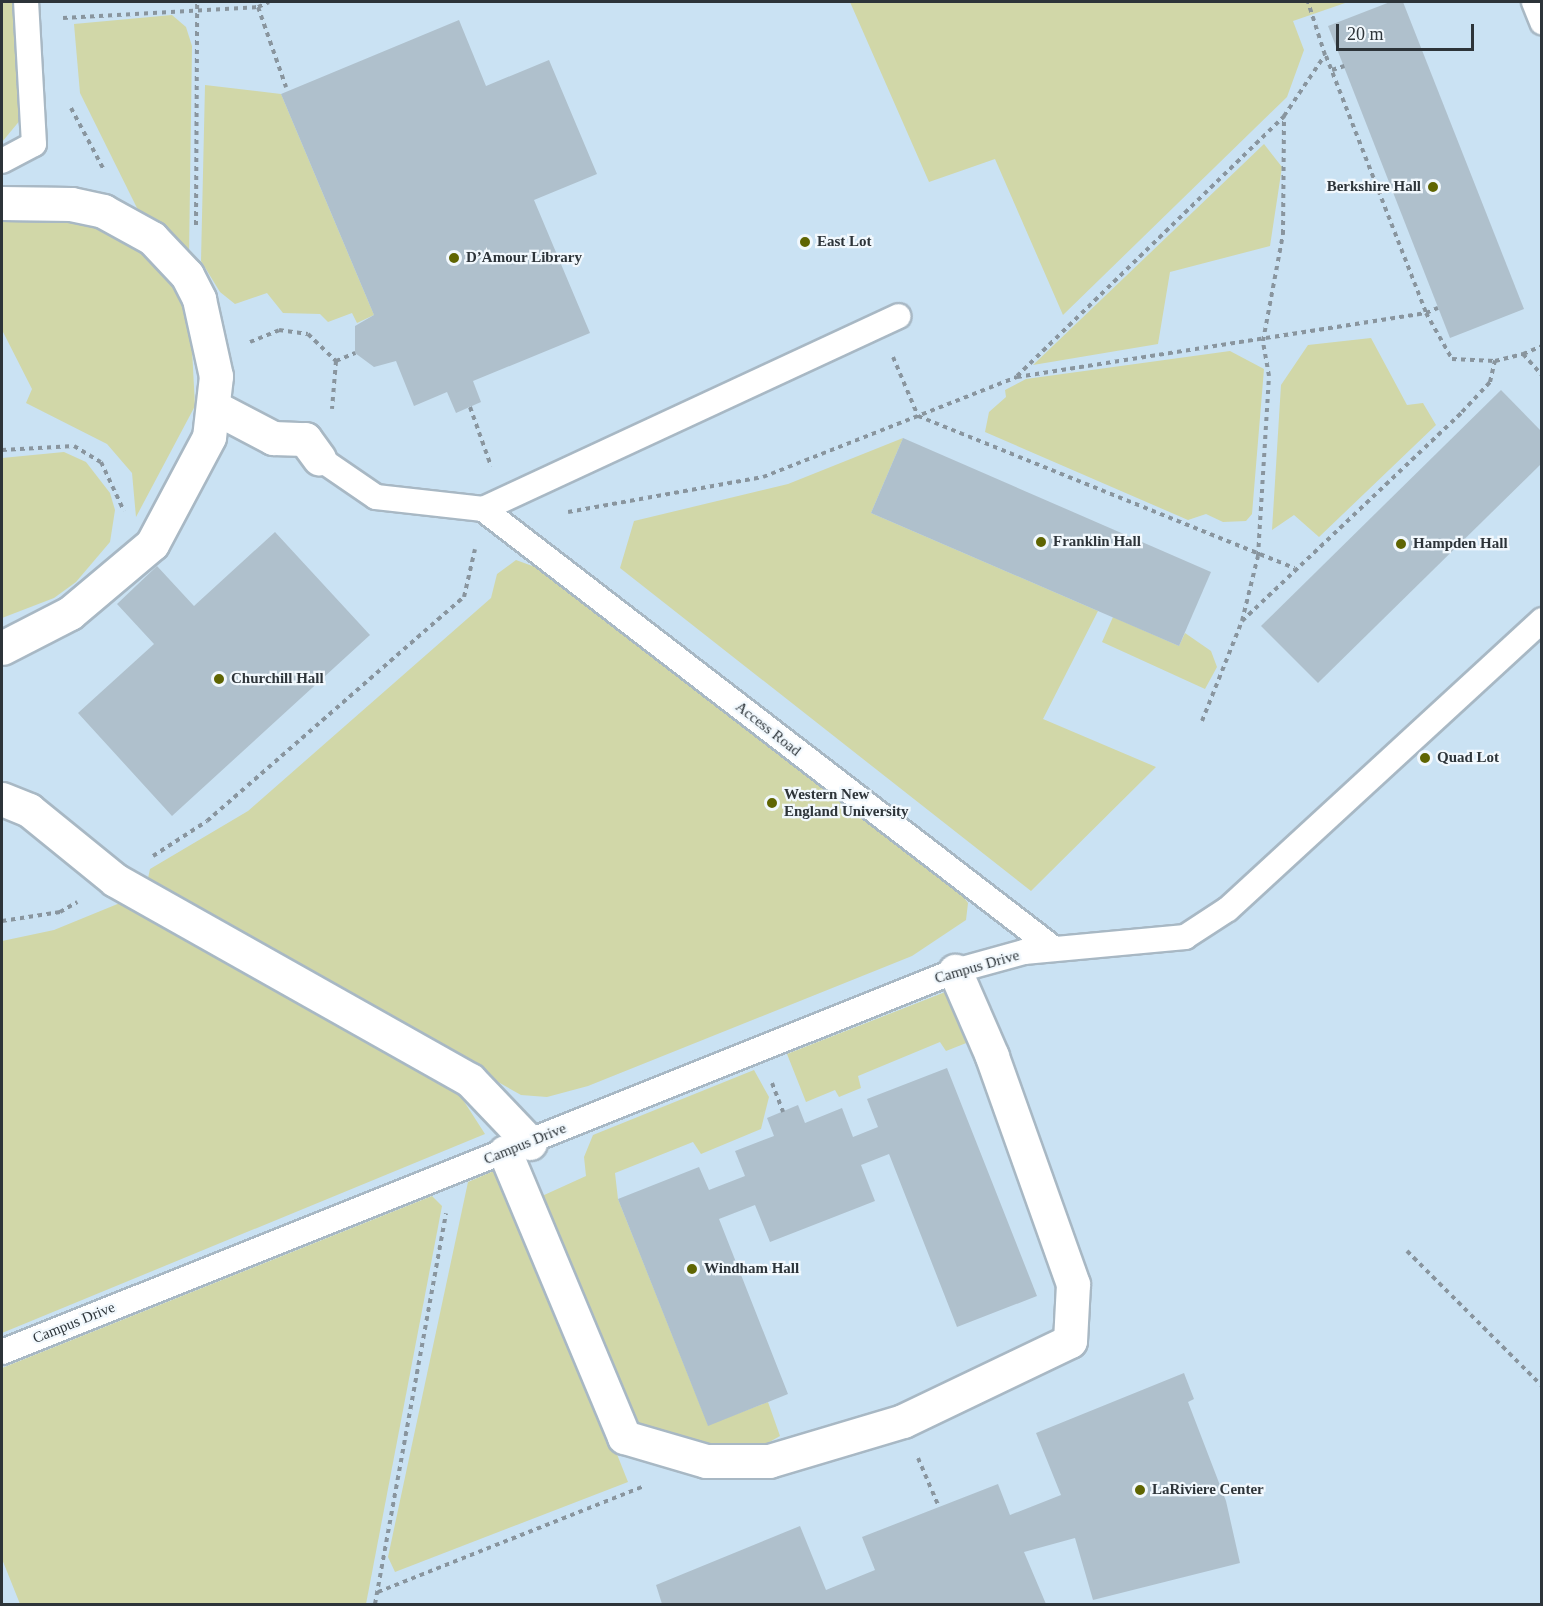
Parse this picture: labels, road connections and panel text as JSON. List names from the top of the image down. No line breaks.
{"streets":{"lane":["Access Road","Campus Drive"]},"crossings":[["Access Road","Campus Drive"]],"places":["Berkshire Hall","East Lot","D’Amour Library","Franklin Hall","Hampden Hall","Churchill Hall","Quad Lot","Western New England University","Windham Hall","LaRiviere Center"],"scale_bar":"20 m"}
